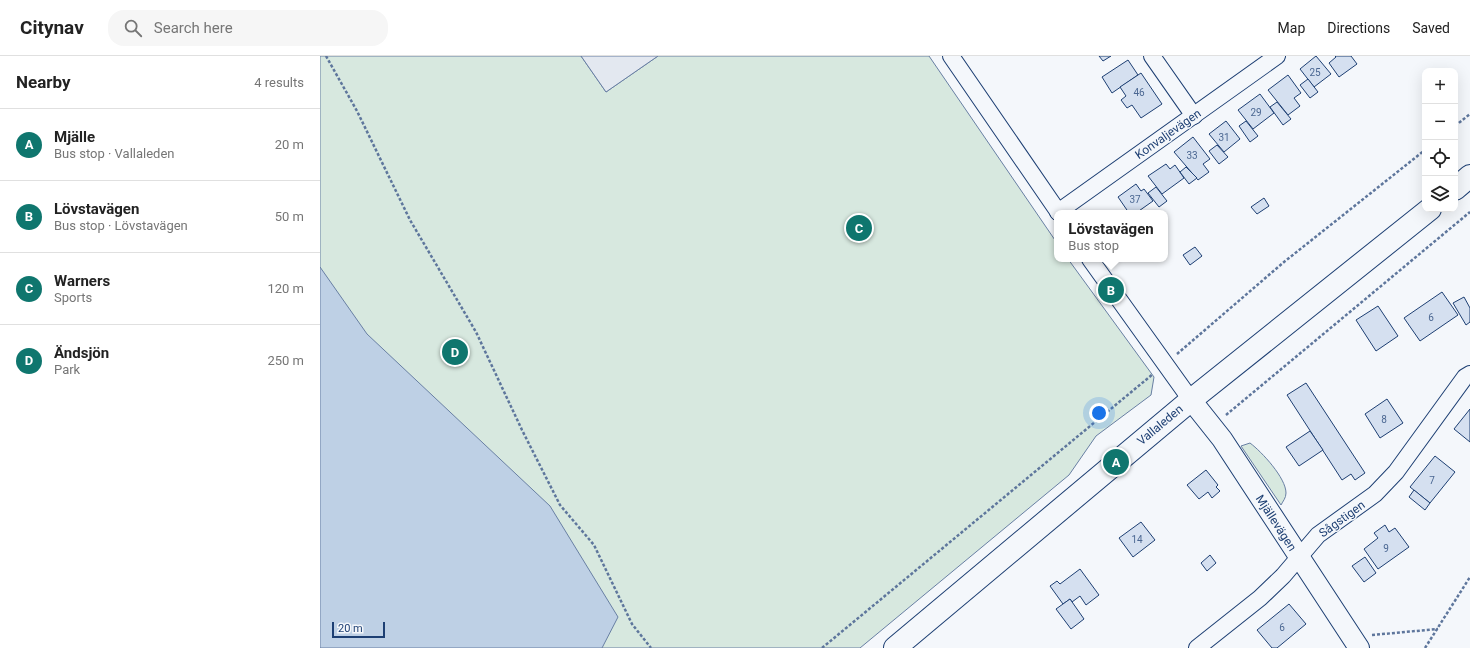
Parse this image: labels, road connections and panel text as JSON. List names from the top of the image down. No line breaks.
{"streets":{"main road":["Vallaleden"],"street":["Konvaljevägen","Sågstigen","Mjällevägen"]},"crossings":[["Vallaleden","Mjällevägen"],["Sågstigen","Mjällevägen"]],"house_numbers":["25","46","29","31","33","37","6","8","7","14","9","6"],"scale_bar":"20 m","page":{"header":"Citynav","search":"Search here","nav":["Map","Directions","Saved"],"heading":["Nearby","4 results"],"map_buttons":["+","−"],"list":[{"mark":"A","name":"Mjälle","note":"Bus stop · Vallaleden","value":"20 m"},{"mark":"B","name":"Lövstavägen","note":"Bus stop · Lövstavägen","value":"50 m"},{"mark":"C","name":"Warners","note":"Sports","value":"120 m"},{"mark":"D","name":"Ändsjön","note":"Park","value":"250 m"}],"popup":["Lövstavägen","Bus stop"],"pins":["C","B","D","A"],"scale":"20 m"}}
